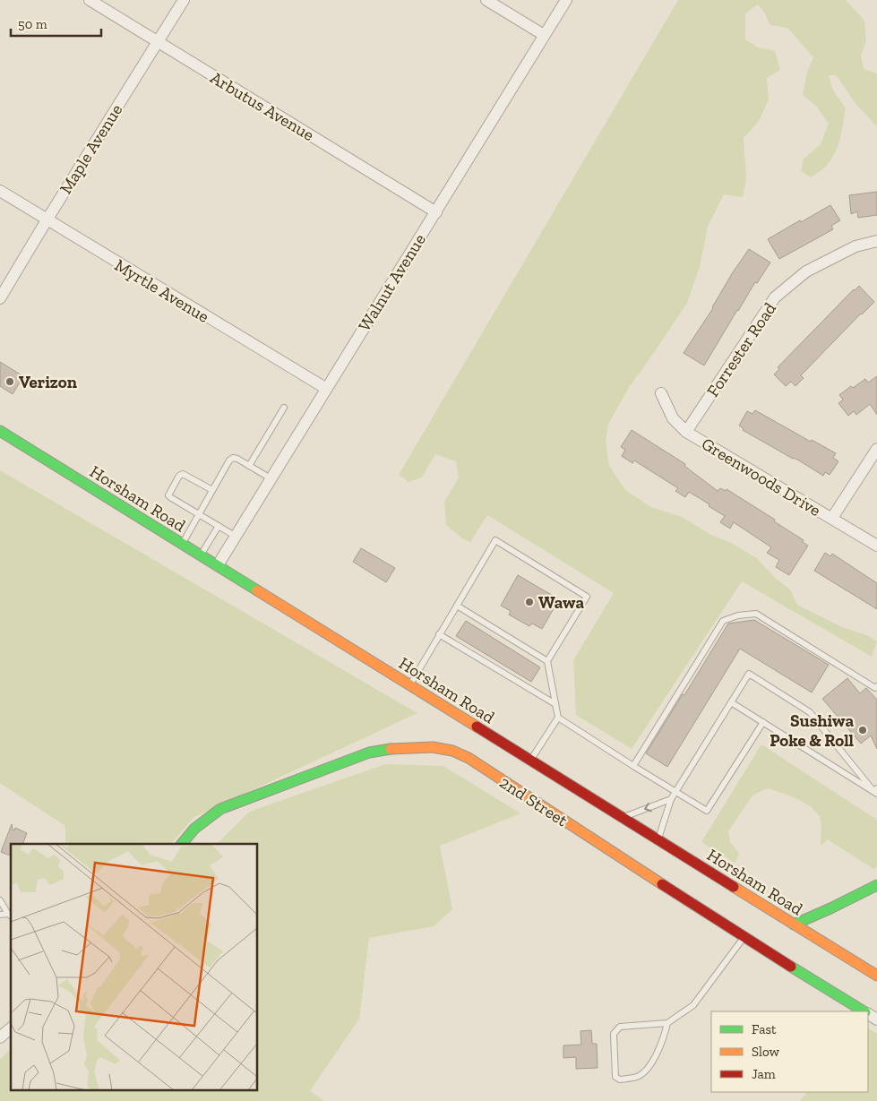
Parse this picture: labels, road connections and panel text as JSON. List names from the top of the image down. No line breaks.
{"streets":{"main road":["Horsham Road","2nd Street"],"street":["Arbutus Avenue","Maple Avenue","Walnut Avenue","Myrtle Avenue","Forrester Road","Greenwoods Drive"]},"crossings":[["Arbutus Avenue","Maple Avenue"],["Arbutus Avenue","Walnut Avenue"],["Maple Avenue","Myrtle Avenue"],["Walnut Avenue","Myrtle Avenue"],["Walnut Avenue","Horsham Road"],["Forrester Road","Greenwoods Drive"]],"places":["Verizon","Wawa","Sushiwa Poke & Roll"],"legend":["Fast","Slow","Jam"],"scale_bar":"50 m"}
